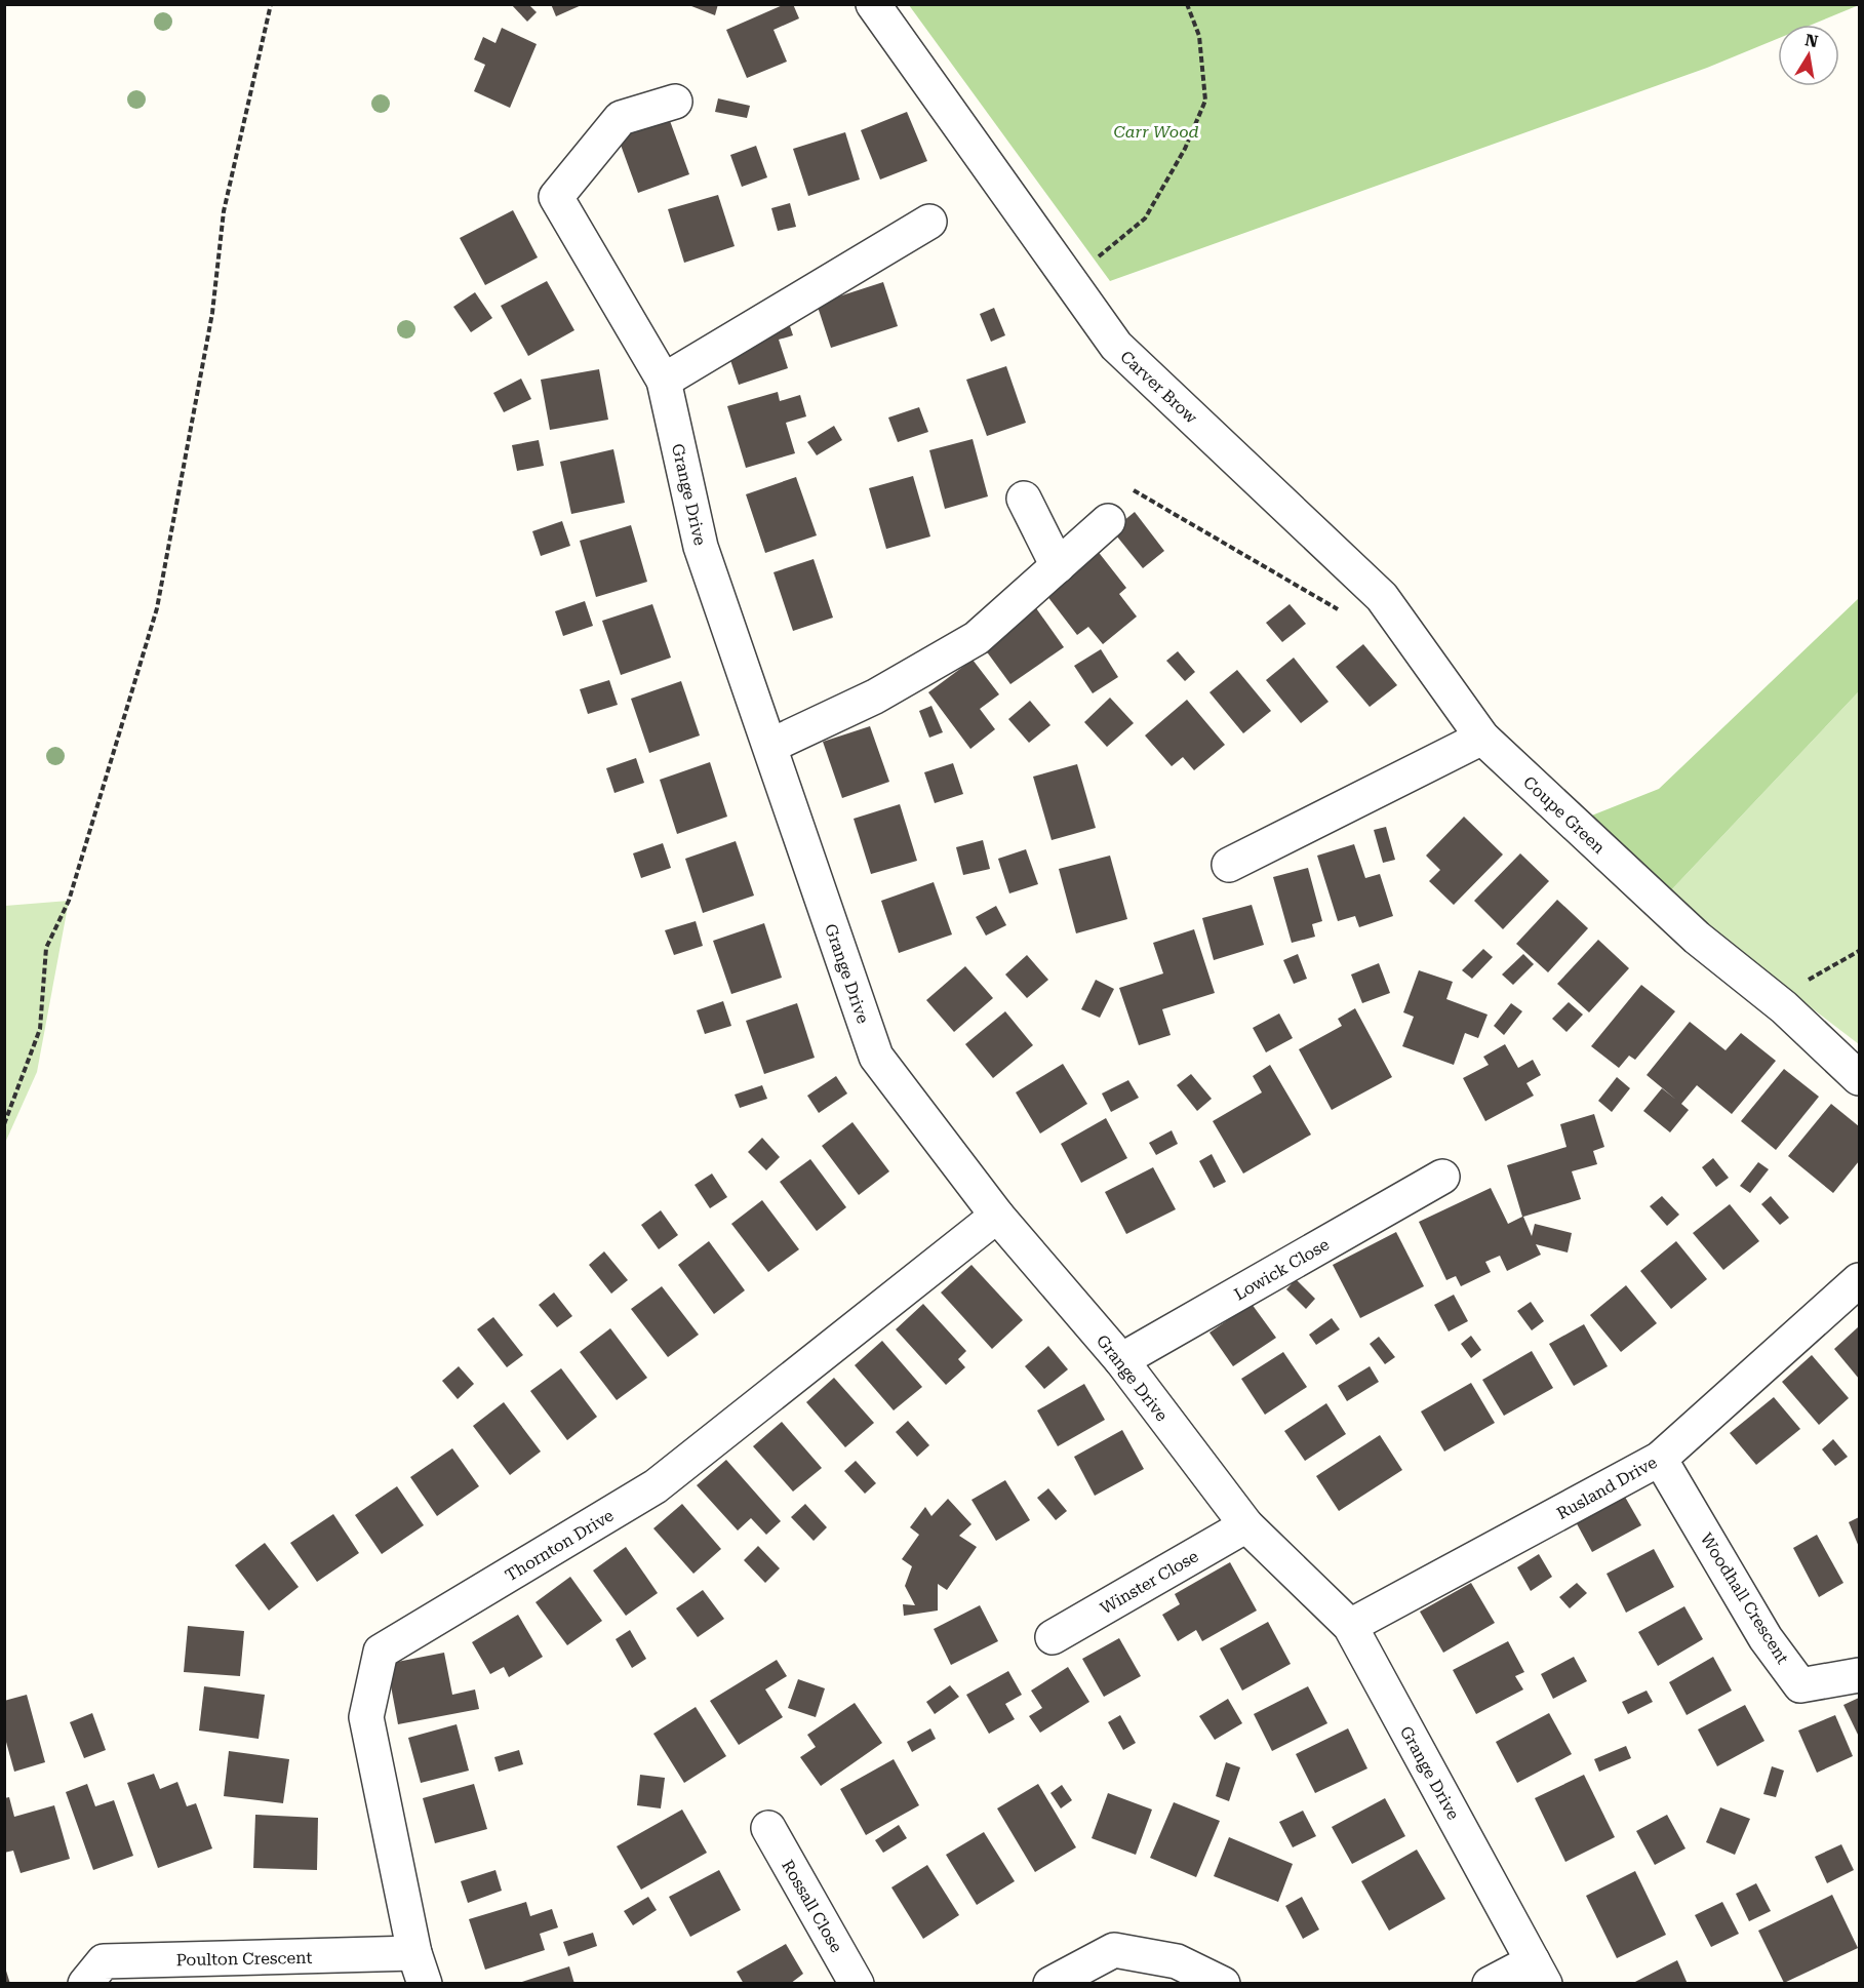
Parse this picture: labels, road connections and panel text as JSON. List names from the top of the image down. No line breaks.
{"streets":{"street":["Carver Brow","Grange Drive","Coupe Green","Lowick Close","Rusland Drive","Thornton Drive","Winster Close","Woodhall Crescent","Rossall Close","Poulton Crescent"]},"crossings":[["Carver Brow","Coupe Green"],["Grange Drive","Lowick Close"],["Grange Drive","Rusland Drive"],["Grange Drive","Thornton Drive"],["Grange Drive","Winster Close"],["Rusland Drive","Woodhall Crescent"],["Thornton Drive","Poulton Crescent"]],"parks":["Carr Wood"],"north":"top"}
